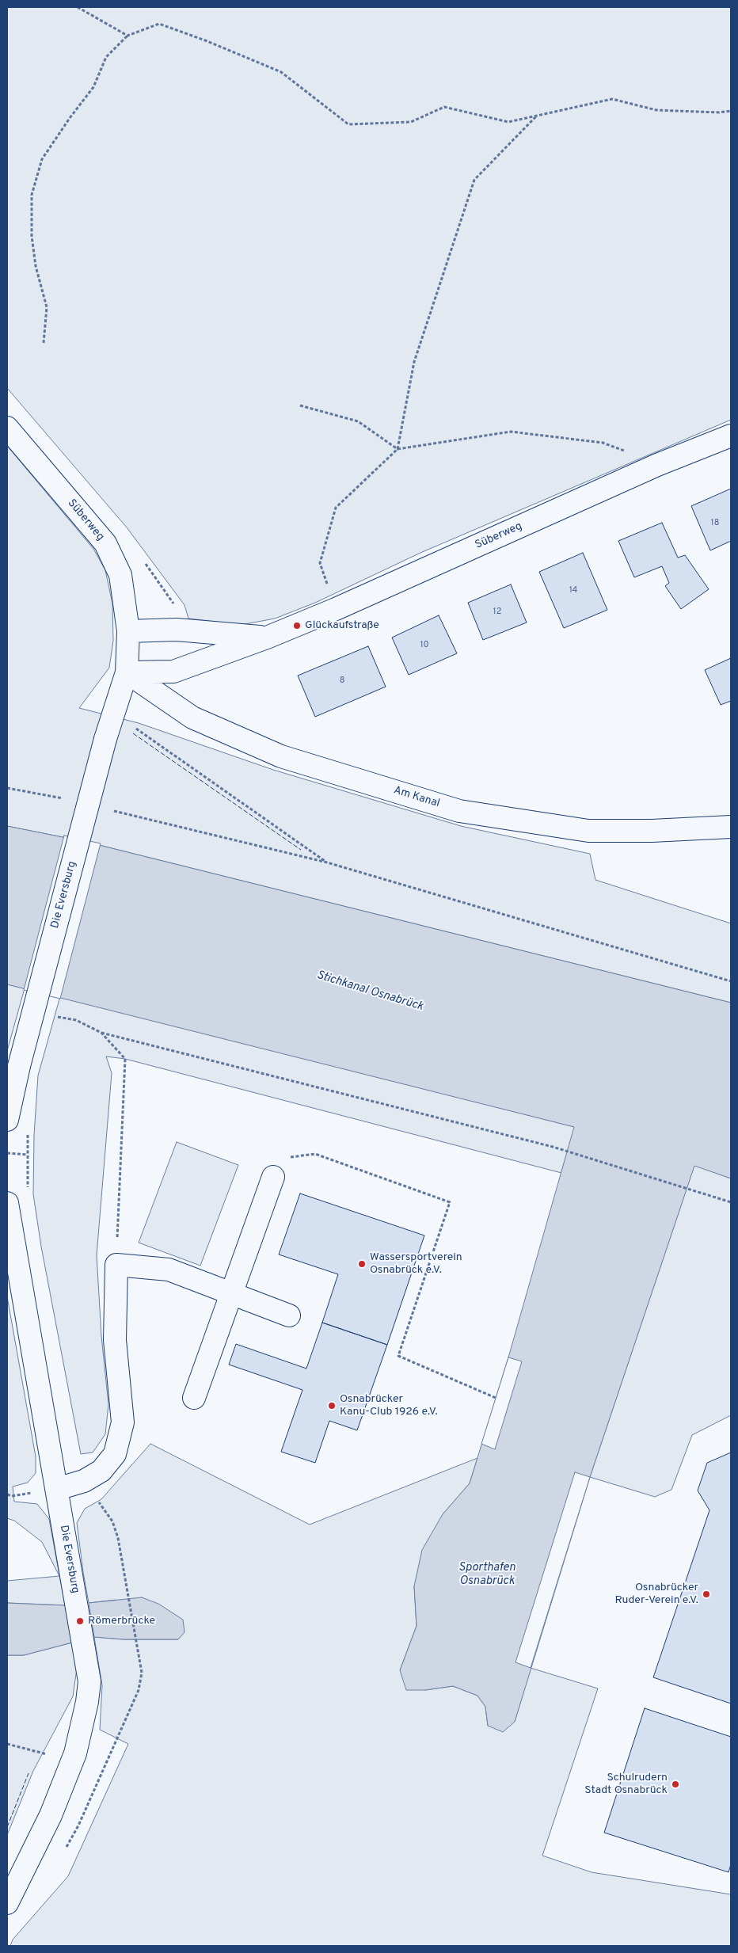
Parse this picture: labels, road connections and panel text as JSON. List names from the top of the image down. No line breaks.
{"streets":{"street":["Süberweg","Am Kanal","Die Eversburg"]},"crossings":[["Süberweg","Am Kanal"],["Süberweg","Die Eversburg"],["Am Kanal","Die Eversburg"]],"water":["Stichkanal Osnabrück","Sporthafen Osnabrück"],"places":["Glückaufstraße","Wassersportverein Osnabrück e.V.","Osnabrücker Kanu-Club 1926 e.V.","Osnabrücker Ruder-Verein e.V.","Römerbrücke","Schulrudern Stadt Osnabrück"],"house_numbers":["18","14","12","10","8"]}
